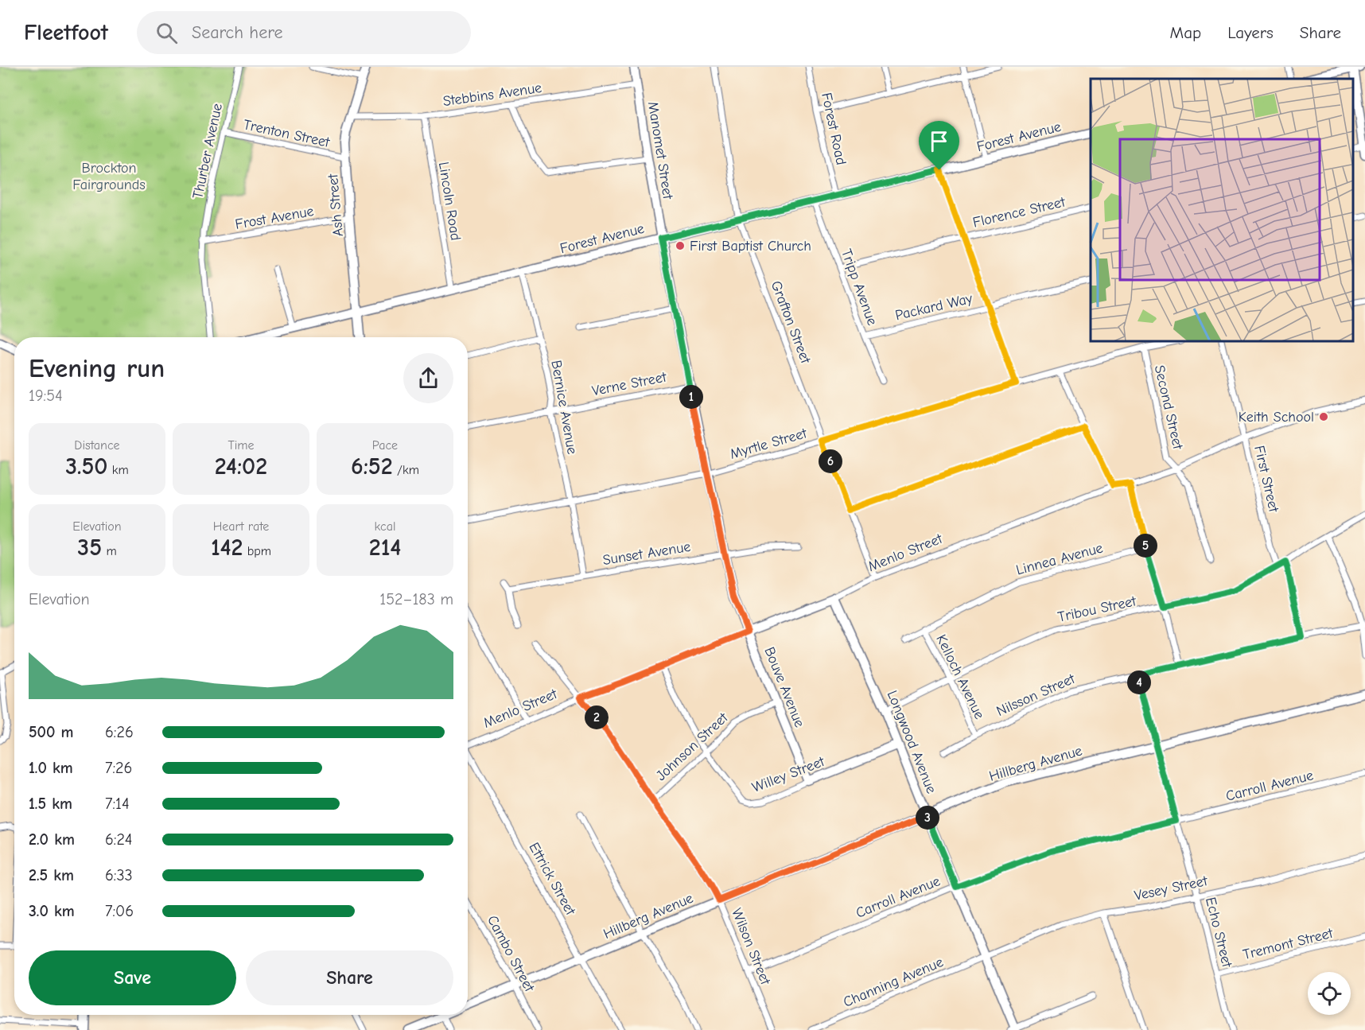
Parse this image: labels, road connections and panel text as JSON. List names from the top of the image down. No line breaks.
{"streets":{"street":["Stebbins Avenue","Forest Road","Trenton Street","Forest Avenue","Manomet Street","Thurber Avenue","Lincoln Road","Ash Street","Florence Street","Frost Avenue","Tripp Avenue","Packard Way","Grafton Street","Verne Street","Bernice Avenue","Second Street","Myrtle Street","First Street","Menlo Street","Sunset Avenue","Linnea Avenue","Tribou Street","Kelloch Avenue","Bouve Avenue","Nilsson Street","Longwood Avenue","Johnson Street","Hillberg Avenue","Willey Street","Carroll Avenue","Ettrick Street","Vesey Street","Echo Street","Tremont Street","Wilson Street","Cambo Street","Channing Avenue"]},"crossings":[["Stebbins Avenue","Manomet Street"],["Stebbins Avenue","Lincoln Road"],["Stebbins Avenue","Ash Street"],["Forest Road","Forest Avenue"],["Trenton Street","Thurber Avenue"],["Trenton Street","Ash Street"],["Forest Avenue","Manomet Street"],["Forest Avenue","Lincoln Road"],["Forest Avenue","Ash Street"],["Forest Avenue","Tripp Avenue"],["Forest Avenue","Grafton Street"],["Forest Avenue","Bernice Avenue"],["Forest Avenue","Bouve Avenue"],["Manomet Street","Bouve Avenue"],["Thurber Avenue","Frost Avenue"],["Ash Street","Frost Avenue"],["Florence Street","Tripp Avenue"],["Tripp Avenue","Packard Way"],["Grafton Street","Myrtle Street"],["Grafton Street","Menlo Street"],["Verne Street","Bernice Avenue"],["Verne Street","Bouve Avenue"],["Bernice Avenue","Myrtle Street"],["Bernice Avenue","Sunset Avenue"],["Second Street","Myrtle Street"],["Second Street","Menlo Street"],["Myrtle Street","Bouve Avenue"],["First Street","Menlo Street"],["First Street","Tribou Street"],["Menlo Street","Bouve Avenue"],["Menlo Street","Longwood Avenue"],["Menlo Street","Wilson Street"],["Sunset Avenue","Bouve Avenue"],["Linnea Avenue","Kelloch Avenue"],["Tribou Street","Kelloch Avenue"],["Tribou Street","Longwood Avenue"],["Kelloch Avenue","Nilsson Street"],["Bouve Avenue","Johnson Street"],["Bouve Avenue","Willey Street"],["Nilsson Street","Echo Street"],["Longwood Avenue","Hillberg Avenue"],["Longwood Avenue","Willey Street"],["Longwood Avenue","Carroll Avenue"],["Longwood Avenue","Vesey Street"],["Longwood Avenue","Channing Avenue"],["Johnson Street","Willey Street"],["Johnson Street","Wilson Street"],["Hillberg Avenue","Ettrick Street"],["Hillberg Avenue","Echo Street"],["Hillberg Avenue","Wilson Street"],["Hillberg Avenue","Cambo Street"],["Carroll Avenue","Echo Street"],["Carroll Avenue","Wilson Street"],["Vesey Street","Echo Street"],["Vesey Street","Channing Avenue"],["Echo Street","Tremont Street"]],"parks":["Brockton Fairgrounds"],"places":["First Baptist Church","Keith School"],"page":{"header":"Fleetfoot","search":"Search here","nav":["Map","Layers","Share"],"heading":["Evening run","19:54"],"pins":["1","6","5","4","2","3"],"stats":[["Distance","3.50 km"],["Time","24:02"],["Pace","6:52 /km"],["Elevation","35 m"],["Heart rate","142 bpm"],["kcal","214"]],"chart":["Elevation","152–183 m"],"list":[{"name":"500 m","note":"6:26"},{"name":"1.0 km","note":"7:26"},{"name":"1.5 km","note":"7:14"},{"name":"2.0 km","note":"6:24"},{"name":"2.5 km","note":"6:33"},{"name":"3.0 km","note":"7:06"}],"buttons":["Save","Share"]}}
